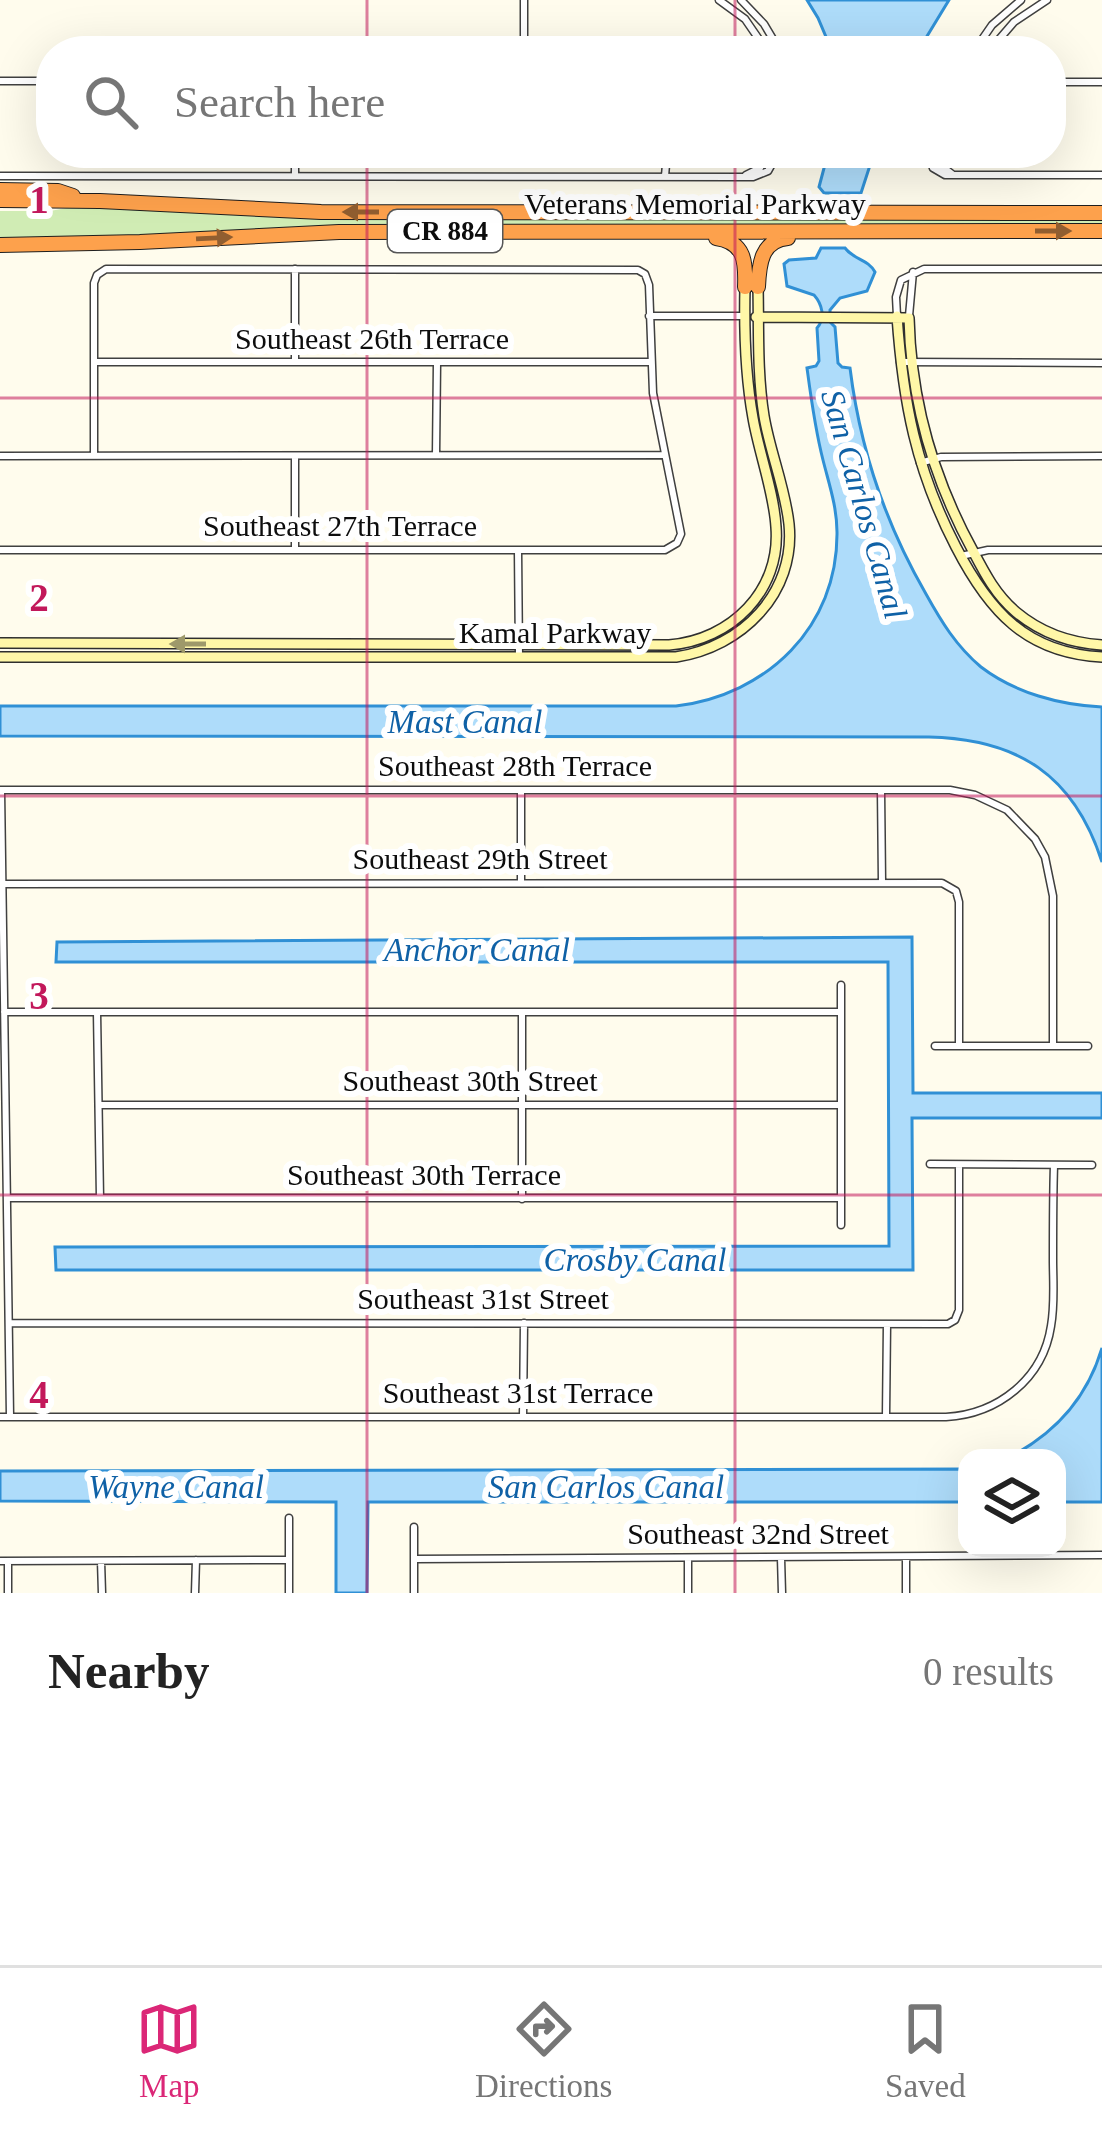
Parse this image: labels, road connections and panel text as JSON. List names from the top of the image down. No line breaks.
{"streets":{"highway":["Veterans Memorial Parkway","CR 884"],"street":["Southeast 26th Terrace","Southeast 27th Terrace","Kamal Parkway","Southeast 28th Terrace","Southeast 29th Street","Southeast 30th Street","Southeast 30th Terrace","Southeast 31st Street","Southeast 31st Terrace","Southeast 32nd Street"]},"water":["San Carlos Canal","Mast Canal","Anchor Canal","Crosby Canal","Wayne Canal"],"page":{"search":"Search here","heading":["Nearby","0 results"],"nav":["Map","Directions","Saved"]},"grid":{"rows":["1","2","3","4"]}}
